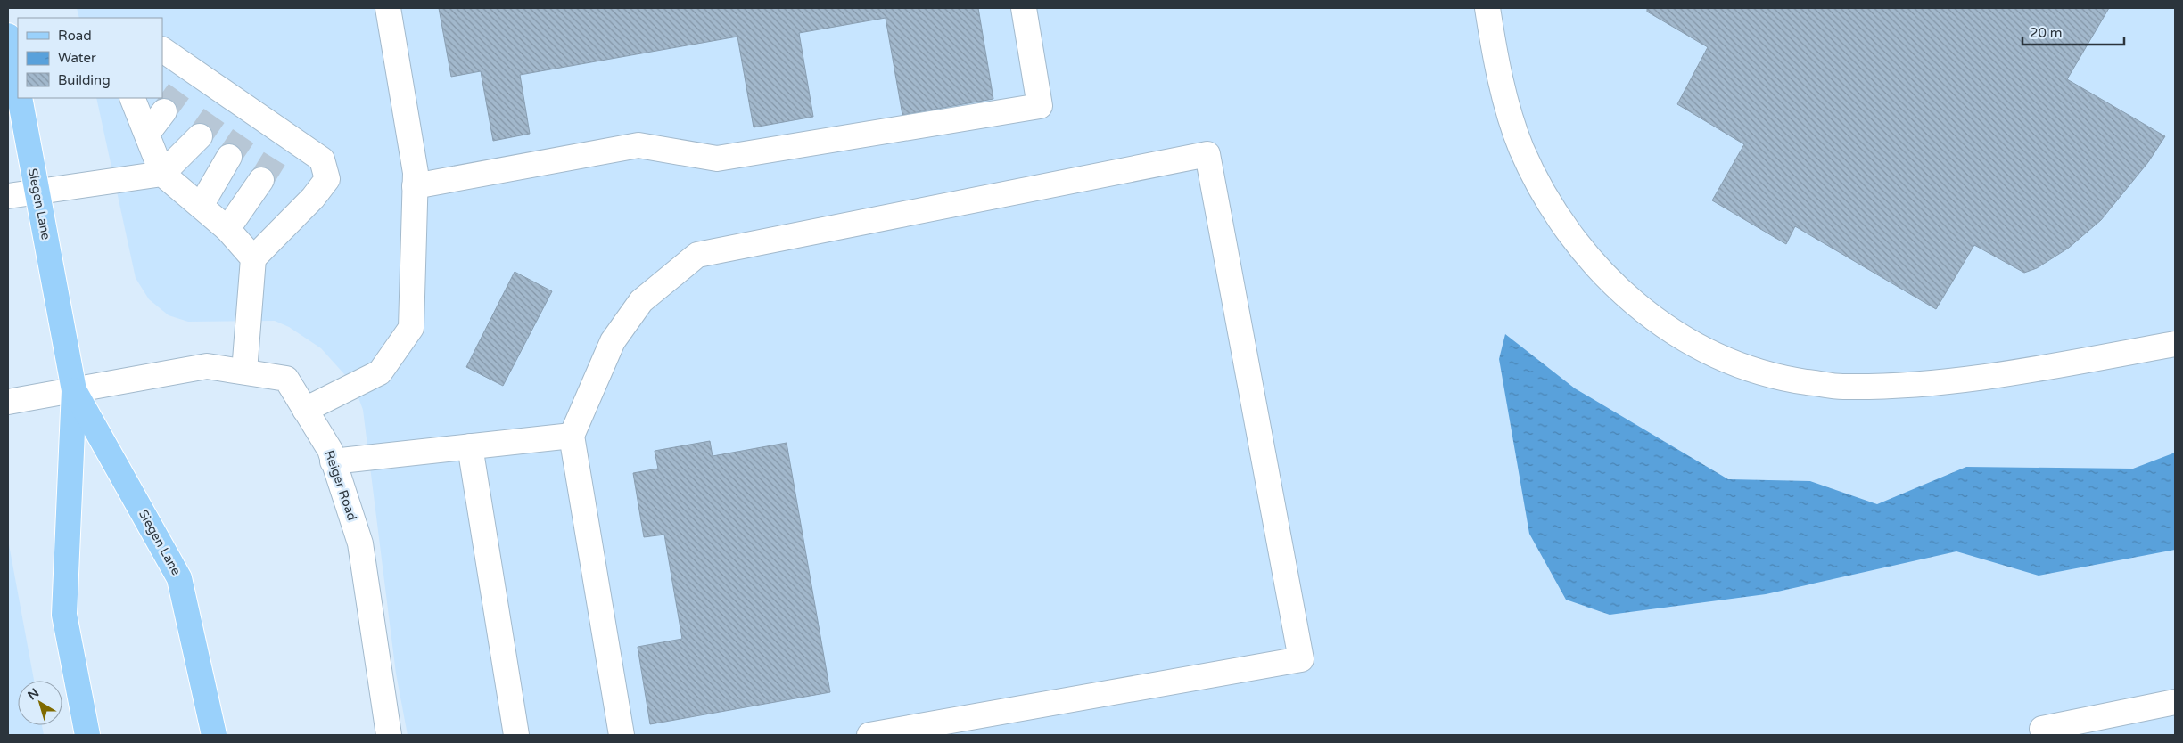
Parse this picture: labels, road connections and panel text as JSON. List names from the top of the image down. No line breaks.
{"streets":{"main road":["Siegen Lane"],"street":["Reiger Road"]},"crossings":[["Siegen Lane","Reiger Road"]],"legend":["Road","Water","Building"],"scale_bar":"20 m","north":"top left"}
